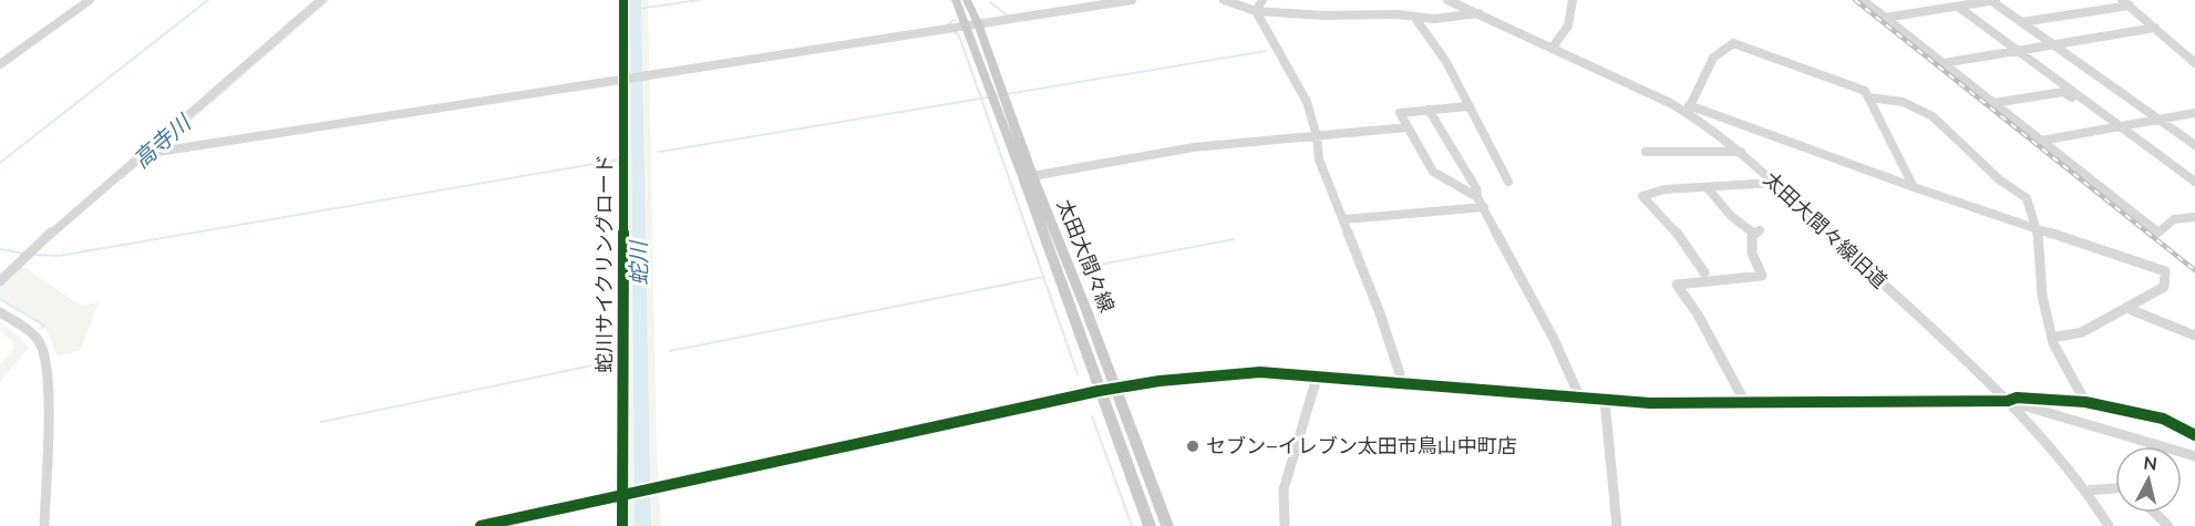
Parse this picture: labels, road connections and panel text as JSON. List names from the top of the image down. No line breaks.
{"streets":{"main road":["太田大間々線"],"street":["太田大間々線旧道"],"cycle path":["蛇川サイクリングロード"]},"water":["高寺川","蛇川"],"places":["セブン−イレブン太田市鳥山中町店"],"north":"top"}
